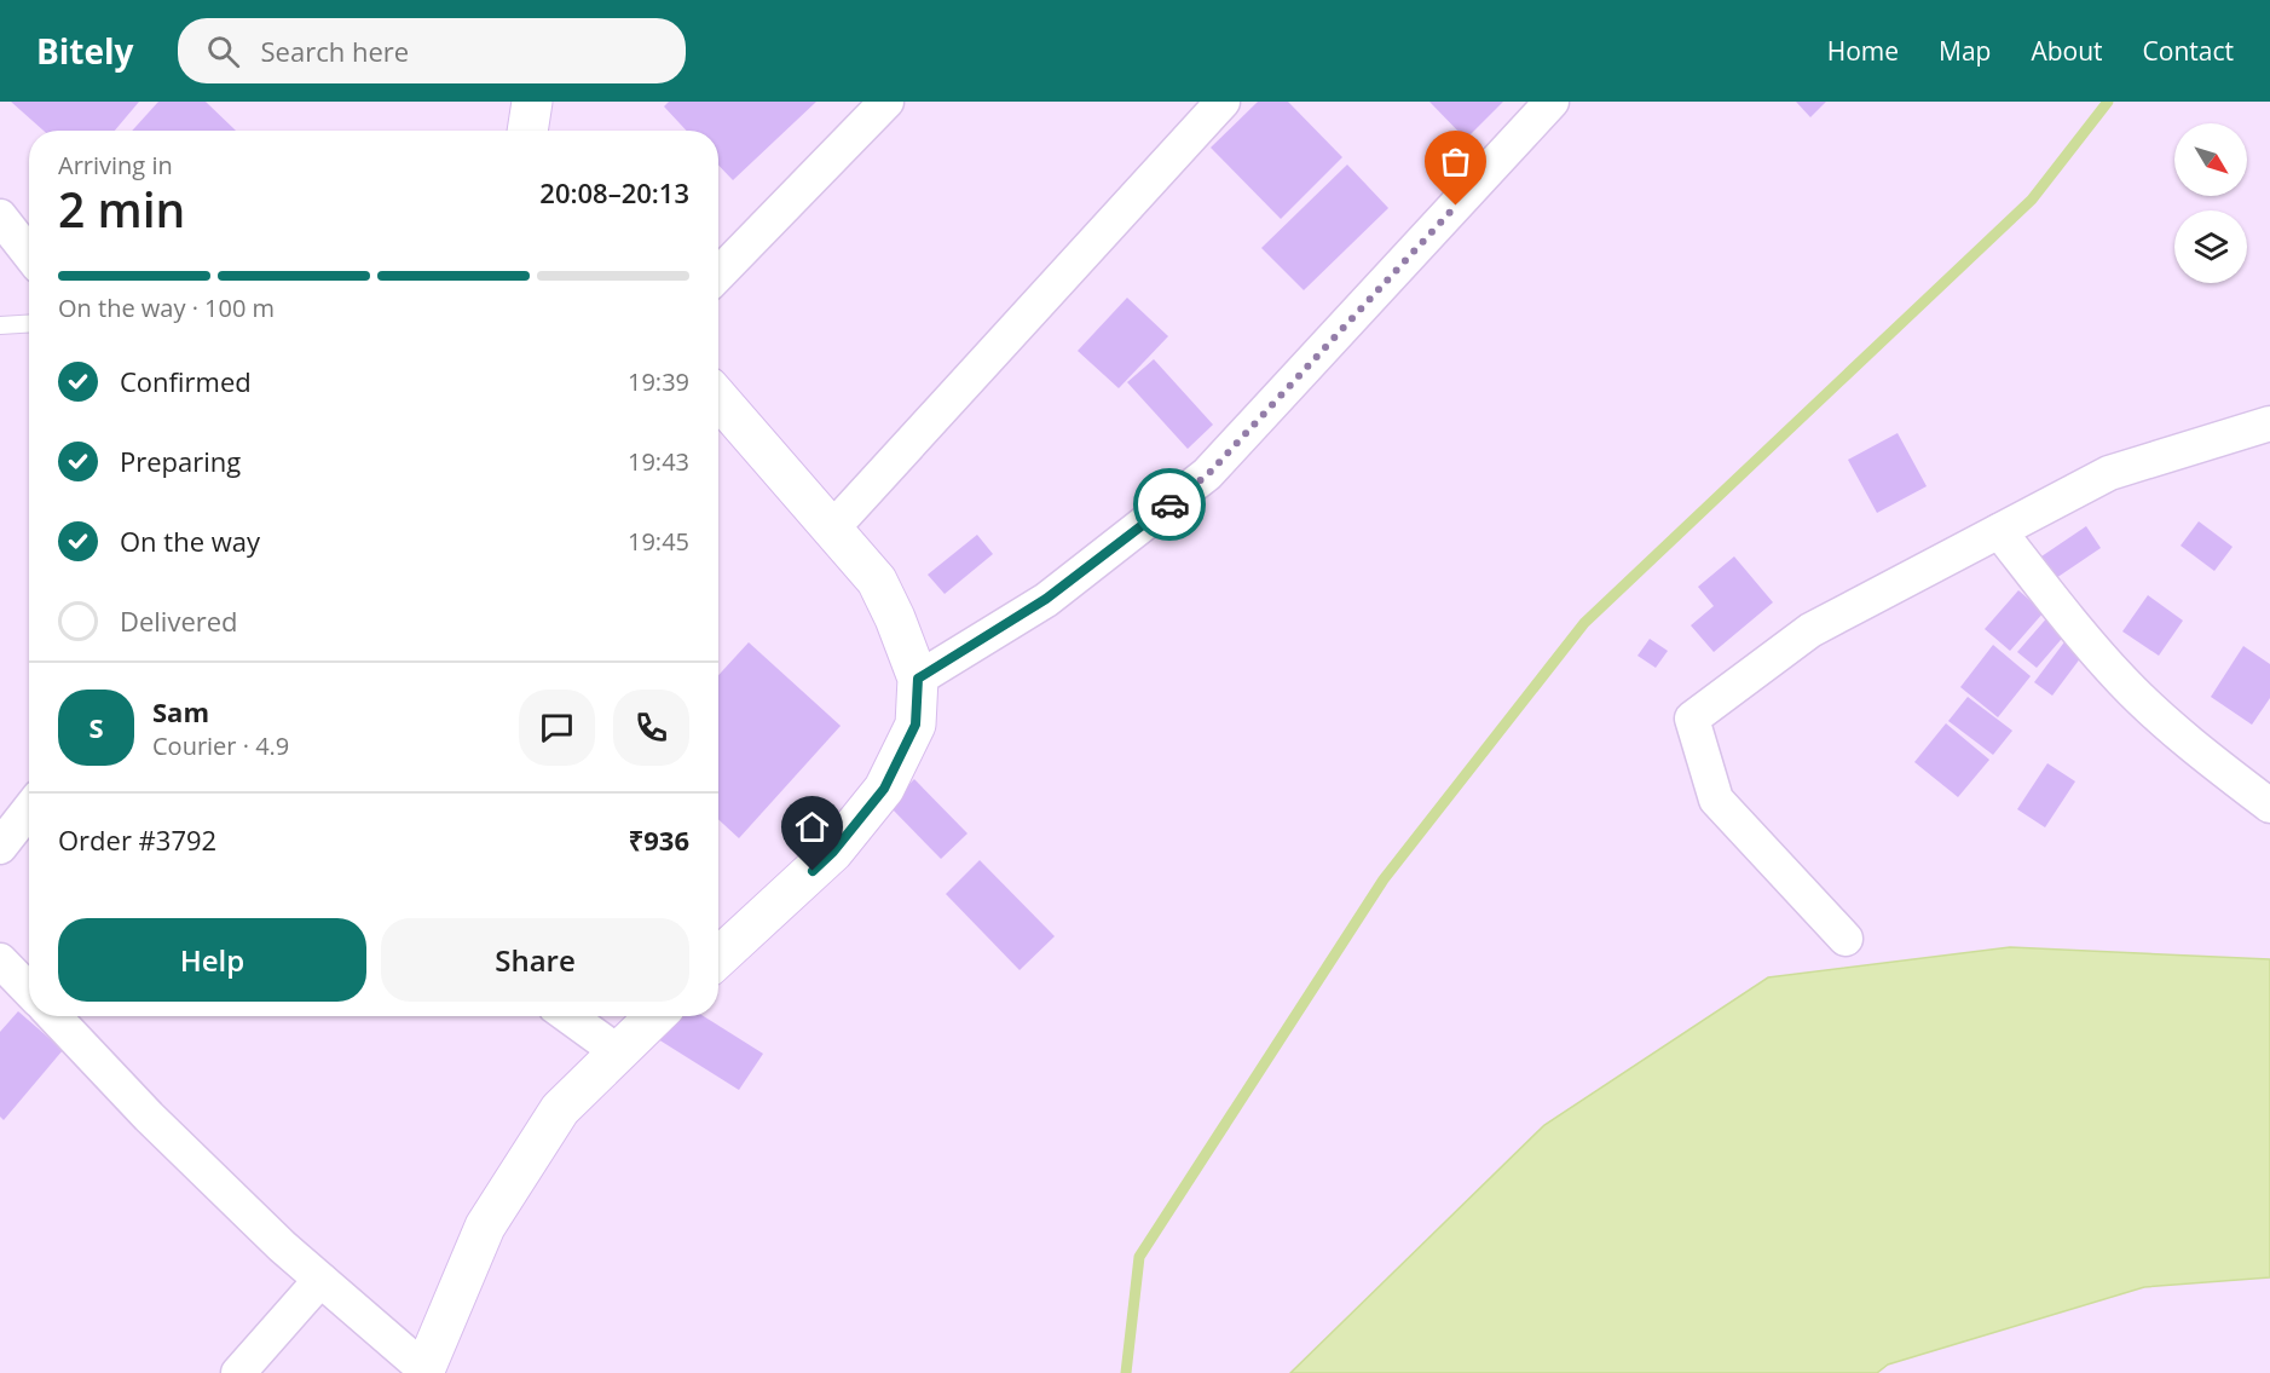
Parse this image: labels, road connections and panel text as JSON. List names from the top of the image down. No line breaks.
{"north":"bottom right","page":{"header":"Bitely","search":"Search here","nav":["Home","Map","About","Contact"],"heading":["2 min","Arriving in","20:08–20:13"],"panel":["Sam","Courier · 4.9","Order #3792","₹936"],"bar":"On the way · 100 m","list":[["Confirmed","19:39"],["Preparing","19:43"],["On the way","19:45"],"Delivered"],"round":"S","buttons":["Help","Share"]}}
